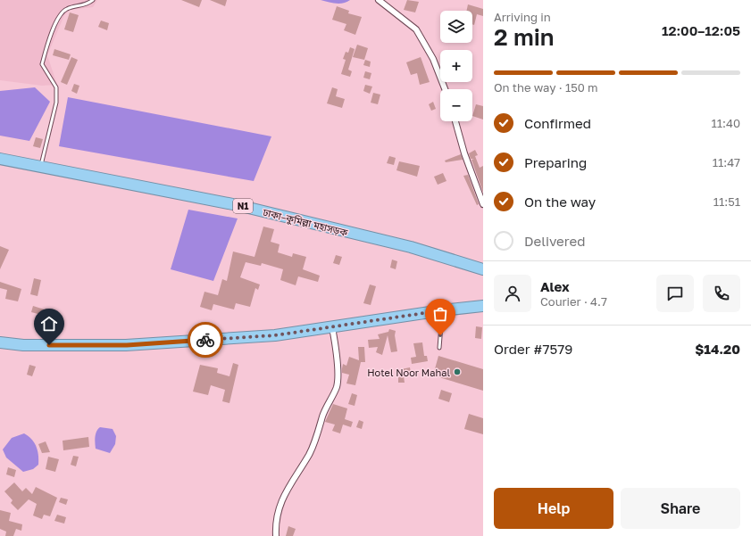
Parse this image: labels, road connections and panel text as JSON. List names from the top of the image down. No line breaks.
{"streets":{"highway":["N1","ঢাকা–কুমিল্লা মহাসড়ক"]},"places":["Hotel Noor Mahal"],"page":{"heading":["2 min","Arriving in","12:00–12:05"],"panel":["Alex","Courier · 4.7","Order #7579","$14.20"],"map_buttons":["+","−"],"bar":"On the way · 150 m","list":[["Confirmed","11:40"],["Preparing","11:47"],["On the way","11:51"],"Delivered"],"buttons":["Help","Share"]}}
